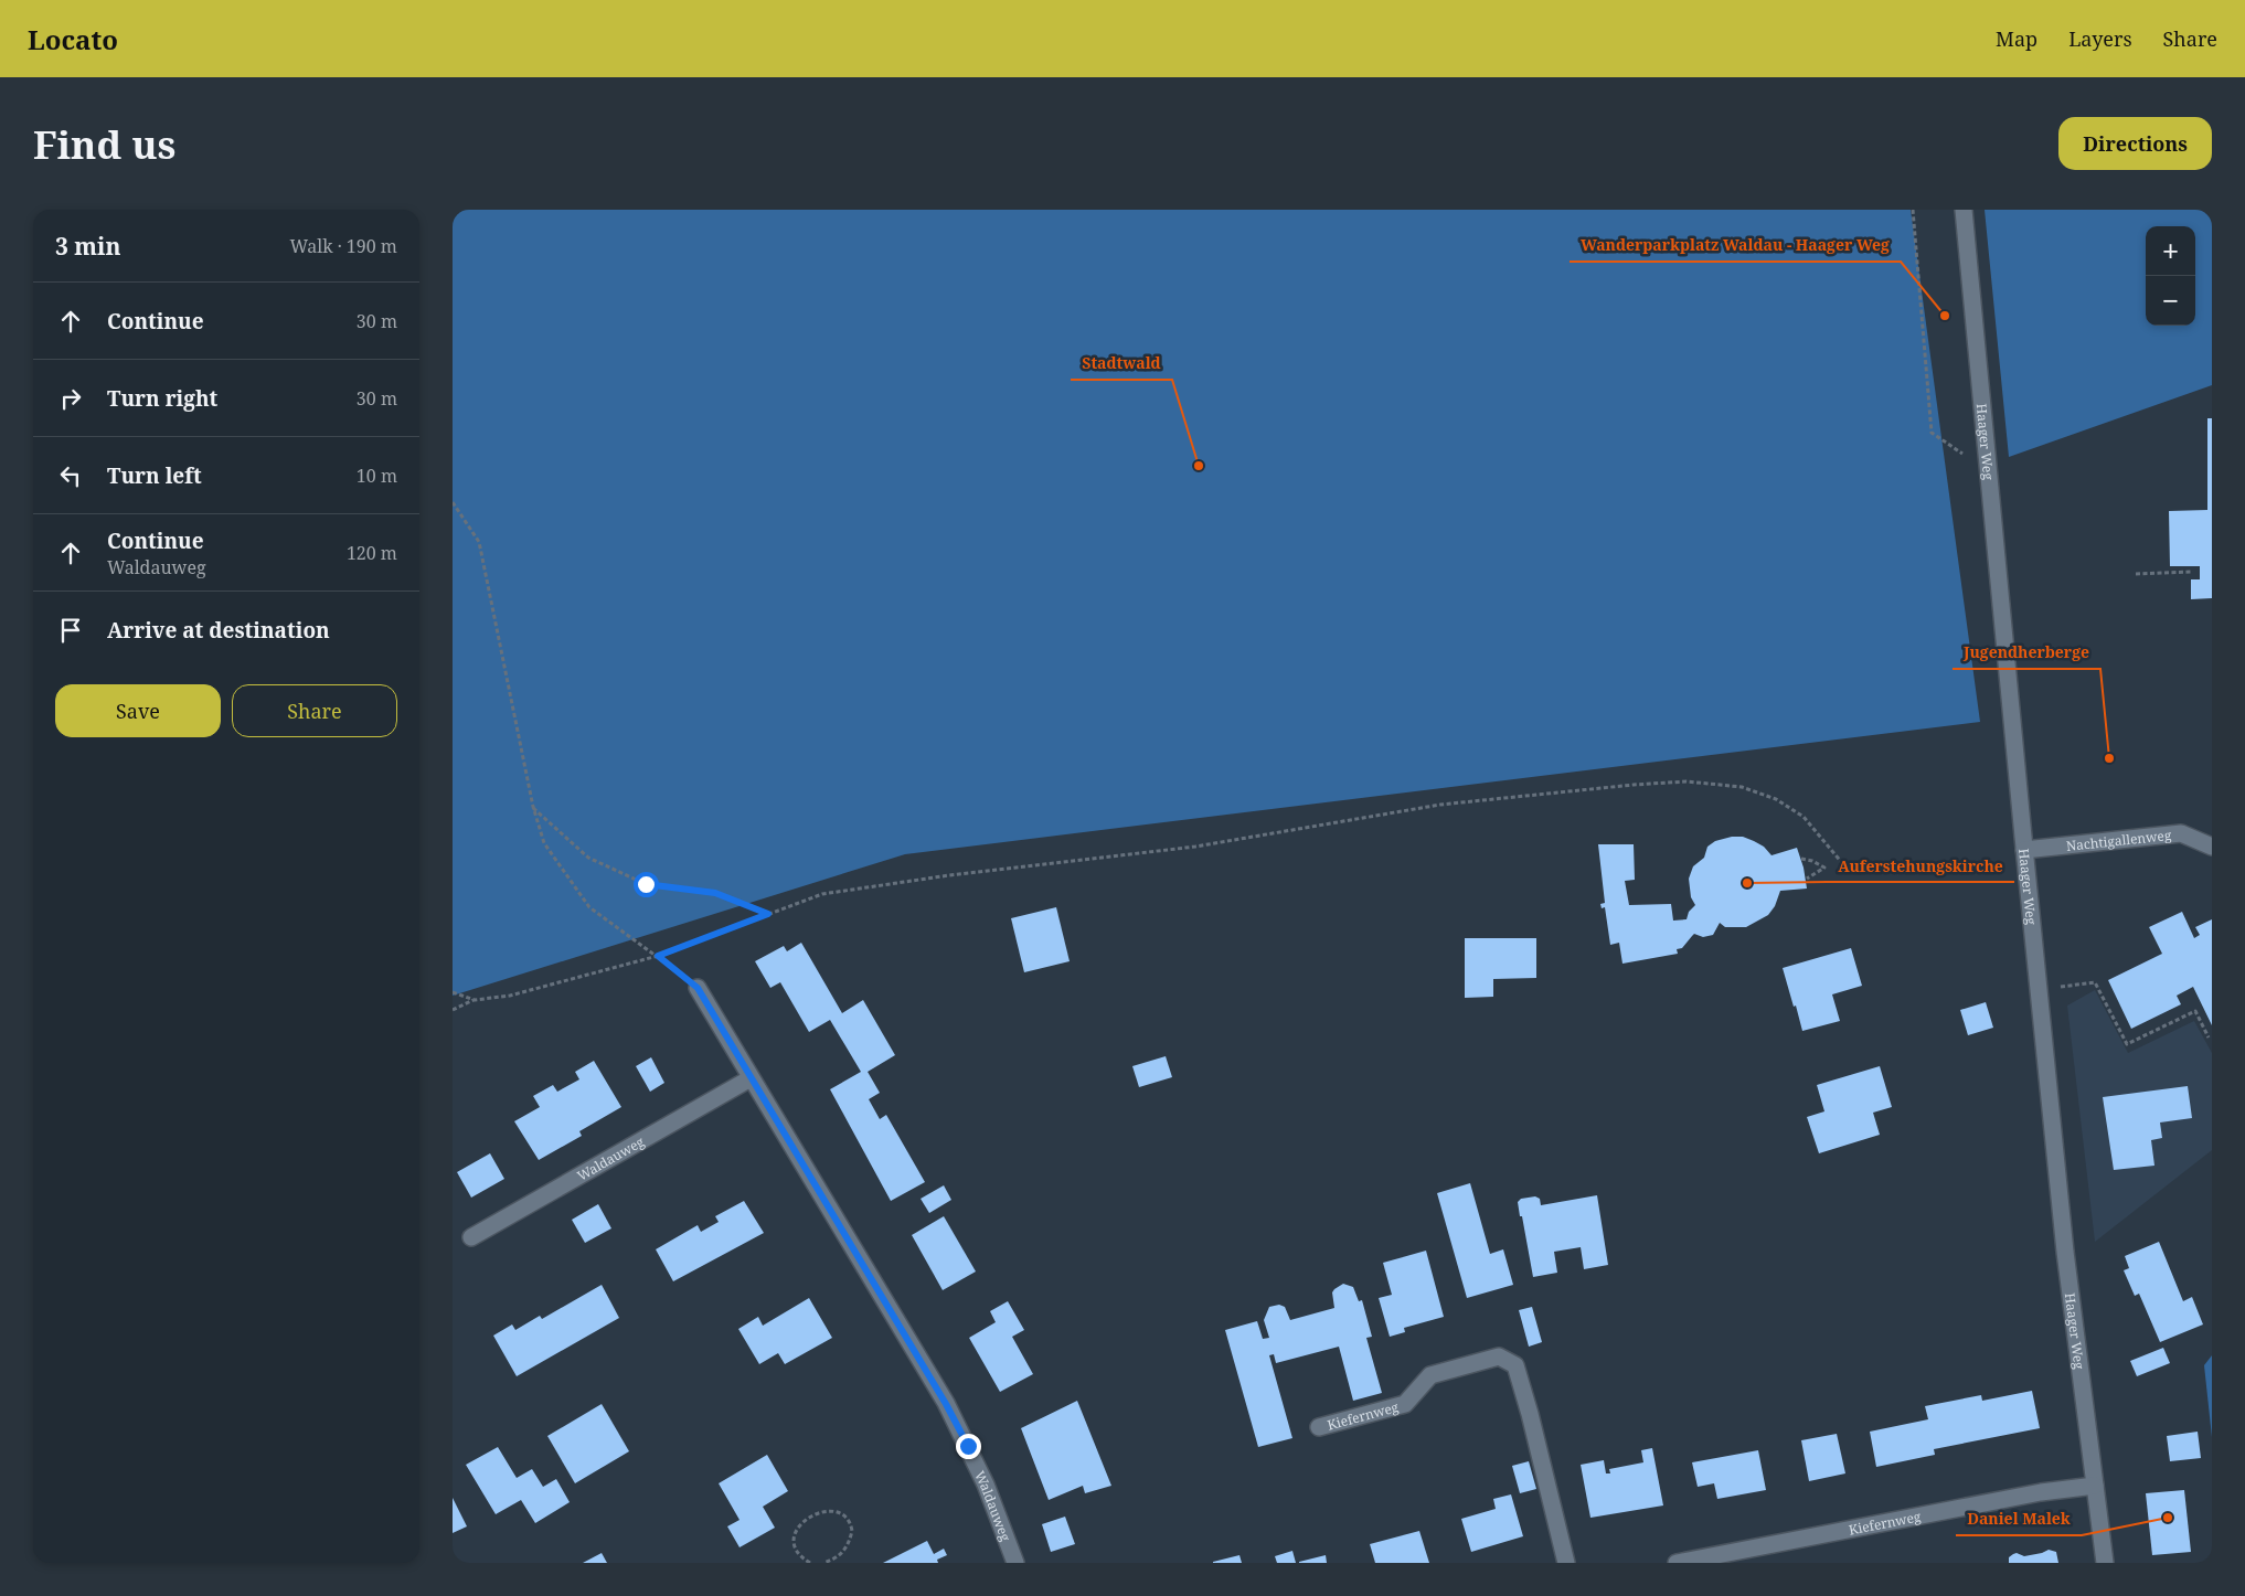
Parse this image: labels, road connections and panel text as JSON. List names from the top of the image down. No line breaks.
{"streets":{"street":["Haager Weg","Nachtigallenweg","Waldauweg","Kiefernweg"]},"crossings":[["Haager Weg","Nachtigallenweg"],["Haager Weg","Kiefernweg"]],"places":["Wanderparkplatz Waldau - Haager Weg","Stadtwald","Jugendherberge","Auferstehungskirche","Daniel Malek"],"page":{"header":"Locato","nav":["Map","Layers","Share"],"buttons":["Directions",["Save","Share"]],"title":"Find us","heading":["3 min","Walk · 190 m"],"map_buttons":["+","−"],"list":[["Continue","30 m"],["Turn right","30 m"],["Turn left","10 m"],["Continue","Waldauweg","120 m"],"Arrive at destination"]}}
